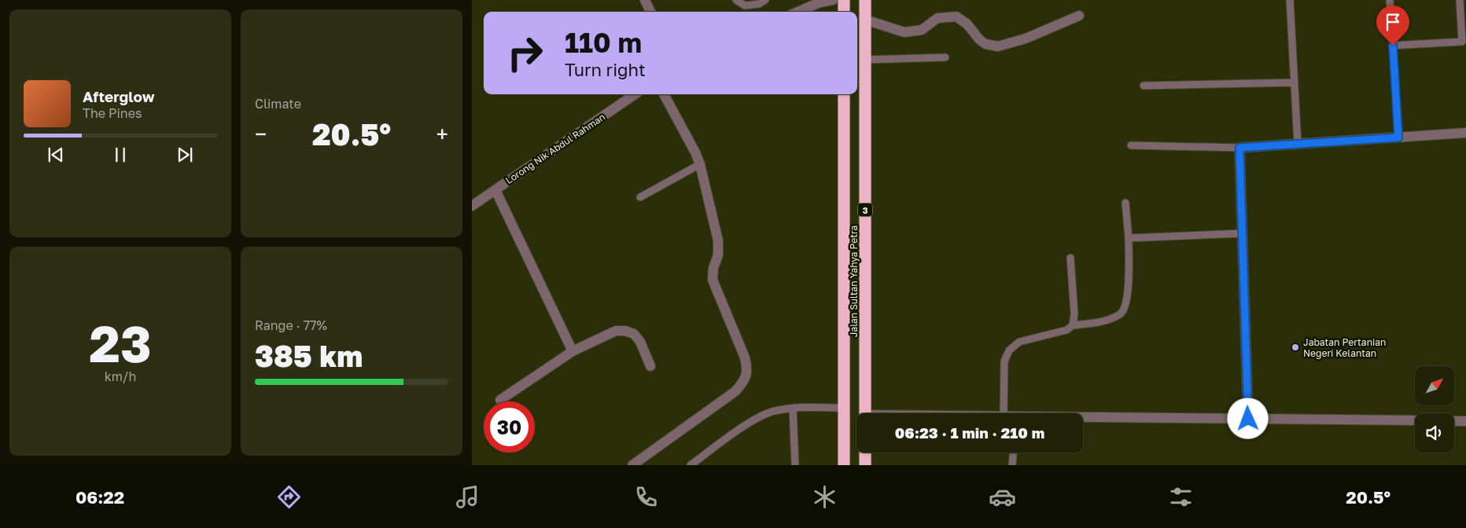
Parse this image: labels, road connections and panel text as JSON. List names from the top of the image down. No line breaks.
{"streets":{"highway":["3","Jalan Sultan Yahya Petra"],"street":["Lorong Nik Abdul Rahman"]},"places":["Jabatan Pertanian Negeri Kelantan"],"north":"top right","page":{"tile":["Climate",["23","km/h"],["Range · 77%","385 km"]],"turn":["110 m","Turn right"],"song":["Afterglow","The Pines"],"heat":["−","20.5°","+"],"limit":"30","trip":"06:23 · 1 min · 210 m","tabs":["06:22","20.5°"]}}
